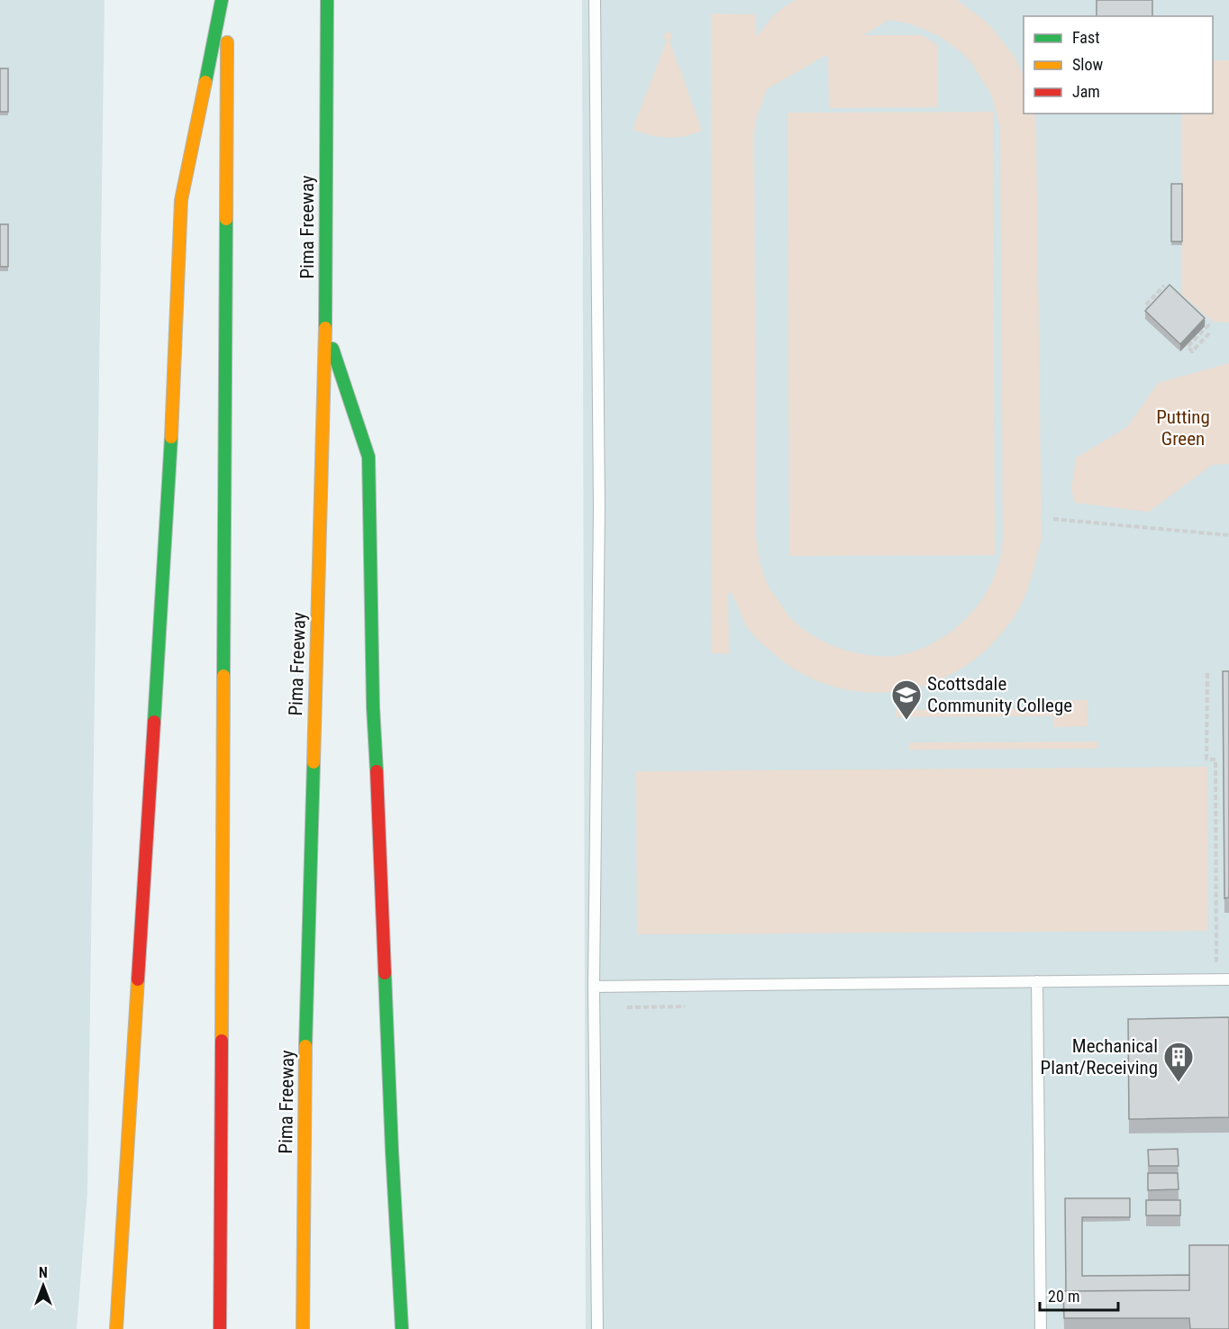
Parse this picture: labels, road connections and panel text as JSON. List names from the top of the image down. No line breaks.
{"streets":{"highway":["Pima Freeway"]},"parks":["Putting Green"],"places":{"school or university":["Scottsdale Community College"],"building":["Mechanical Plant/Receiving"]},"legend":["Fast","Slow","Jam"],"scale_bar":"20 m","north":"top"}
